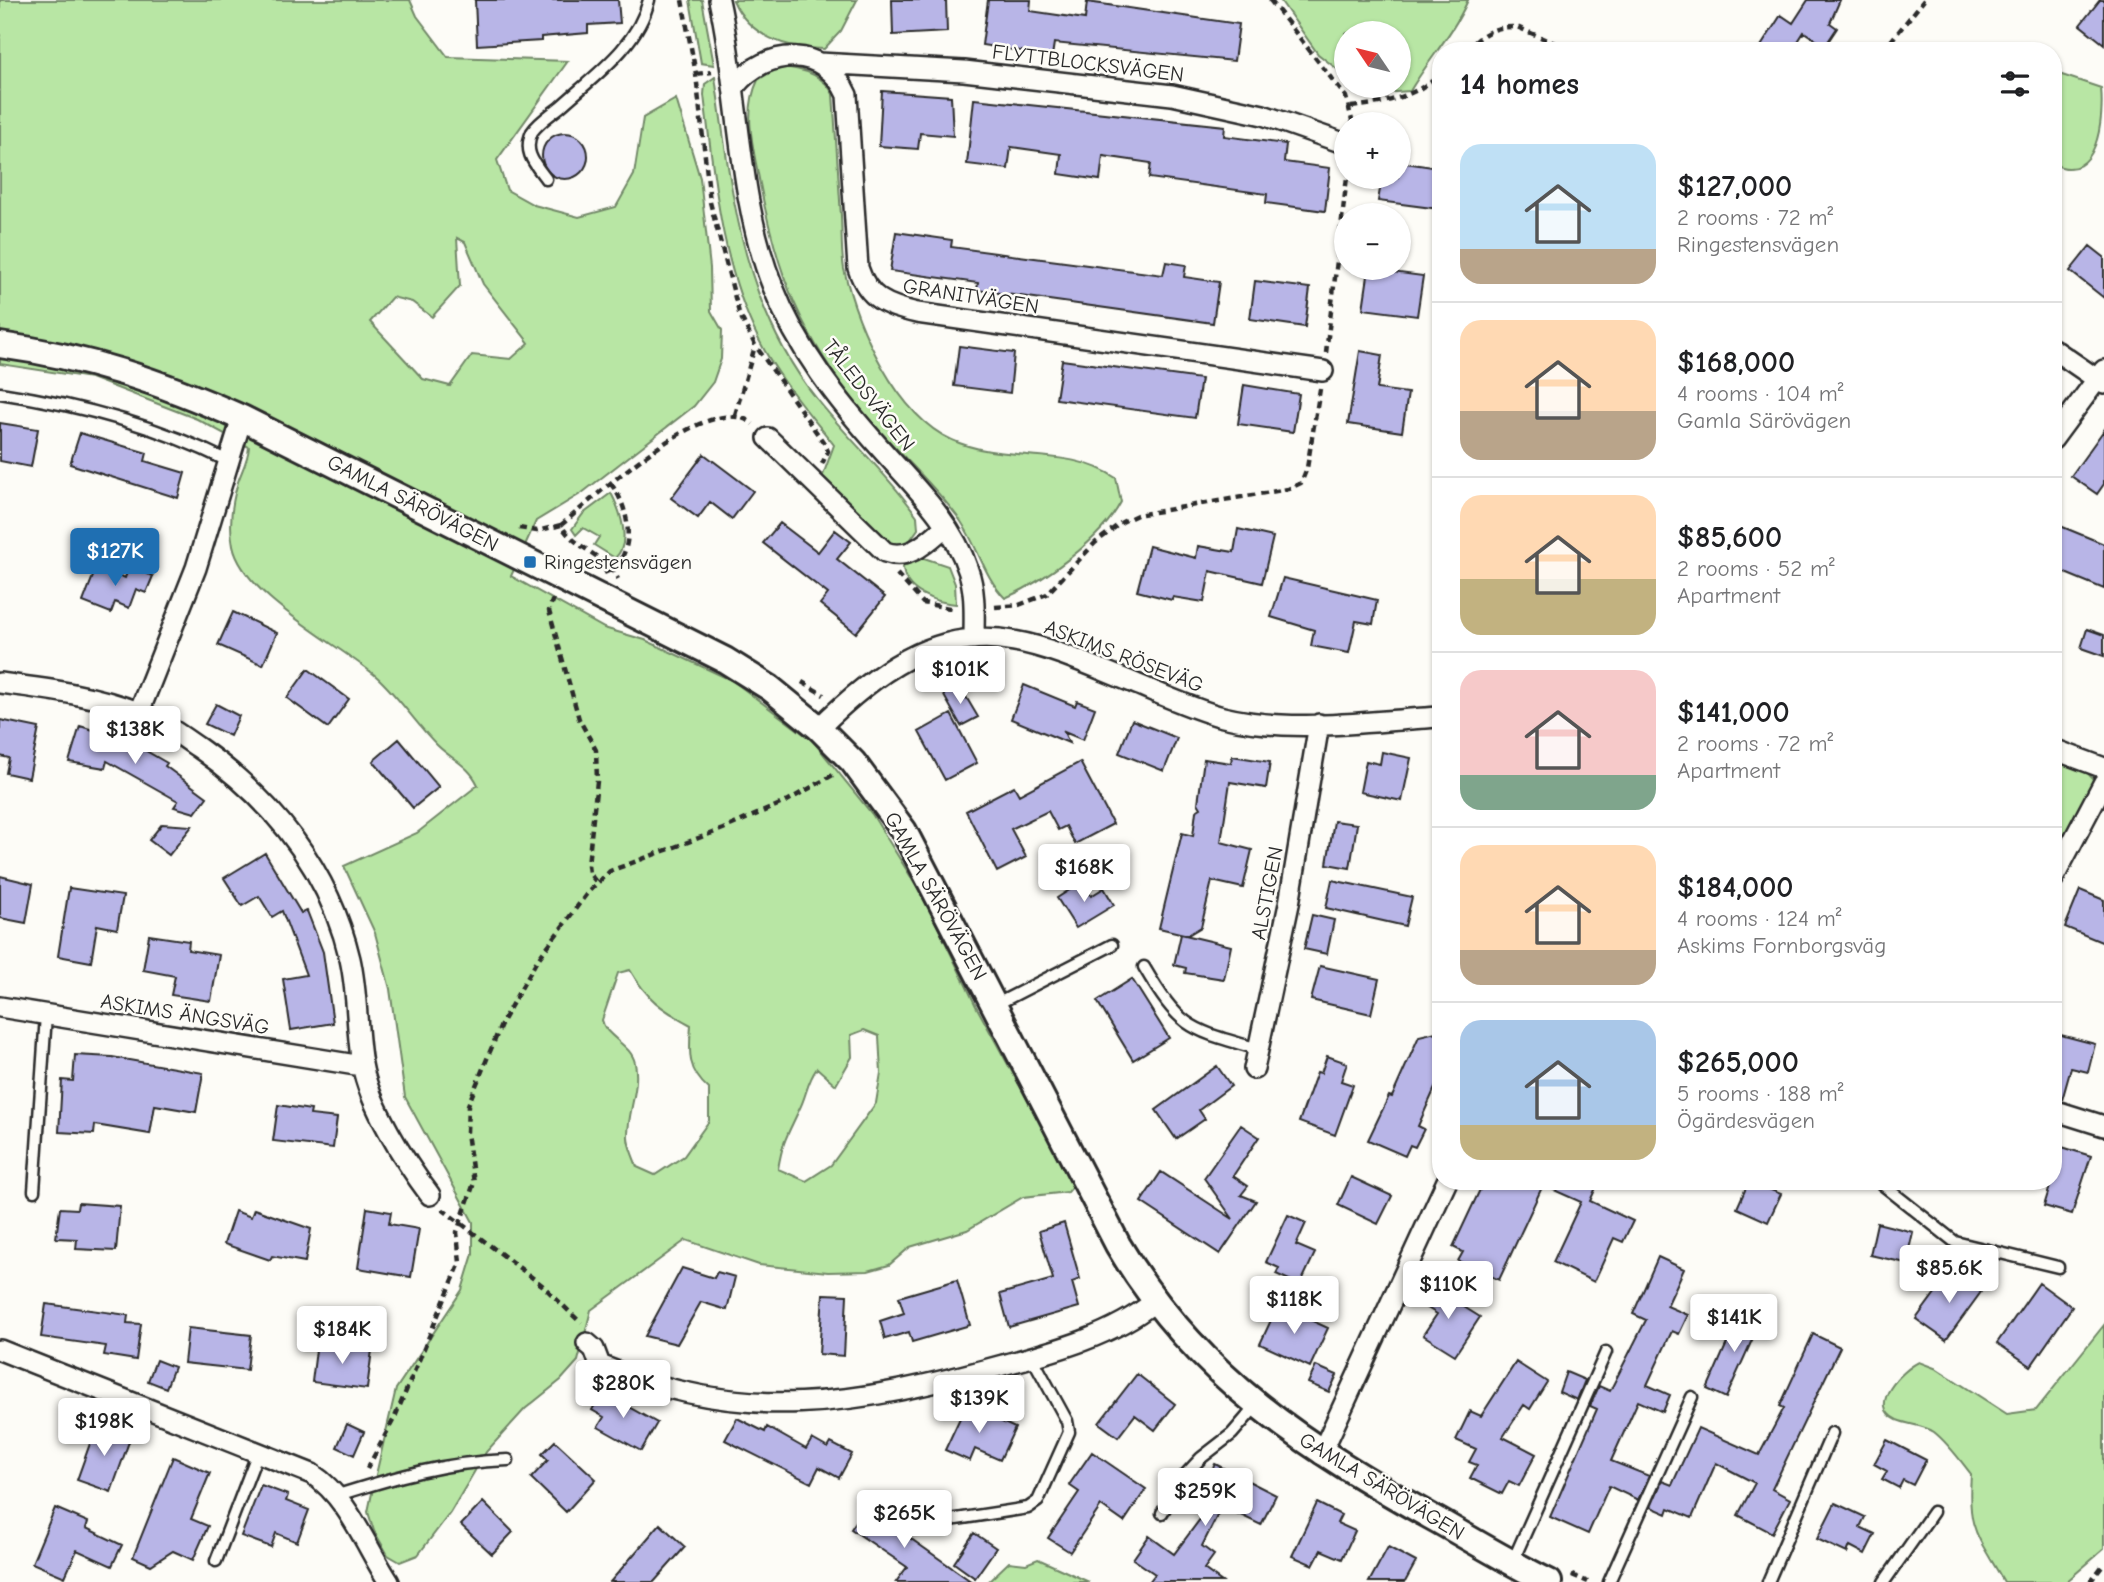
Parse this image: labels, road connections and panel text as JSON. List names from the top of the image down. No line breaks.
{"streets":{"street":["FLYTTBLOCKSVÄGEN","GRANITVÄGEN","TÅLEDSVÄGEN","GAMLA SÄRÖVÄGEN","ASKIMS RÖSEVÄG","ALSTIGEN","ASKIMS ÄNGSVÄG"]},"crossings":[["FLYTTBLOCKSVÄGEN","GRANITVÄGEN"],["TÅLEDSVÄGEN","ASKIMS RÖSEVÄG"],["GAMLA SÄRÖVÄGEN","ASKIMS RÖSEVÄG"],["ASKIMS RÖSEVÄG","ALSTIGEN"]],"places":{"transit":["Ringestensvägen"]},"north":"top left","page":{"map_buttons":["+","−"],"heading":"14 homes","list":[{"name":"$127,000","note":"2 rooms · 72 m² · Ringestensvägen"},{"name":"$168,000","note":"4 rooms · 104 m² · Gamla Särövägen"},{"name":"$85,600","note":"2 rooms · 52 m² · Apartment"},{"name":"$141,000","note":"2 rooms · 72 m² · Apartment"},{"name":"$184,000","note":"4 rooms · 124 m² · Askims Fornborgsväg"},{"name":"$265,000","note":"5 rooms · 188 m² · Ögärdesvägen"}],"price":["$127K","$101K","$138K","$168K","$85.6K","$110K","$118K","$141K","$184K","$280K","$139K","$198K","$259K","$265K"]}}
